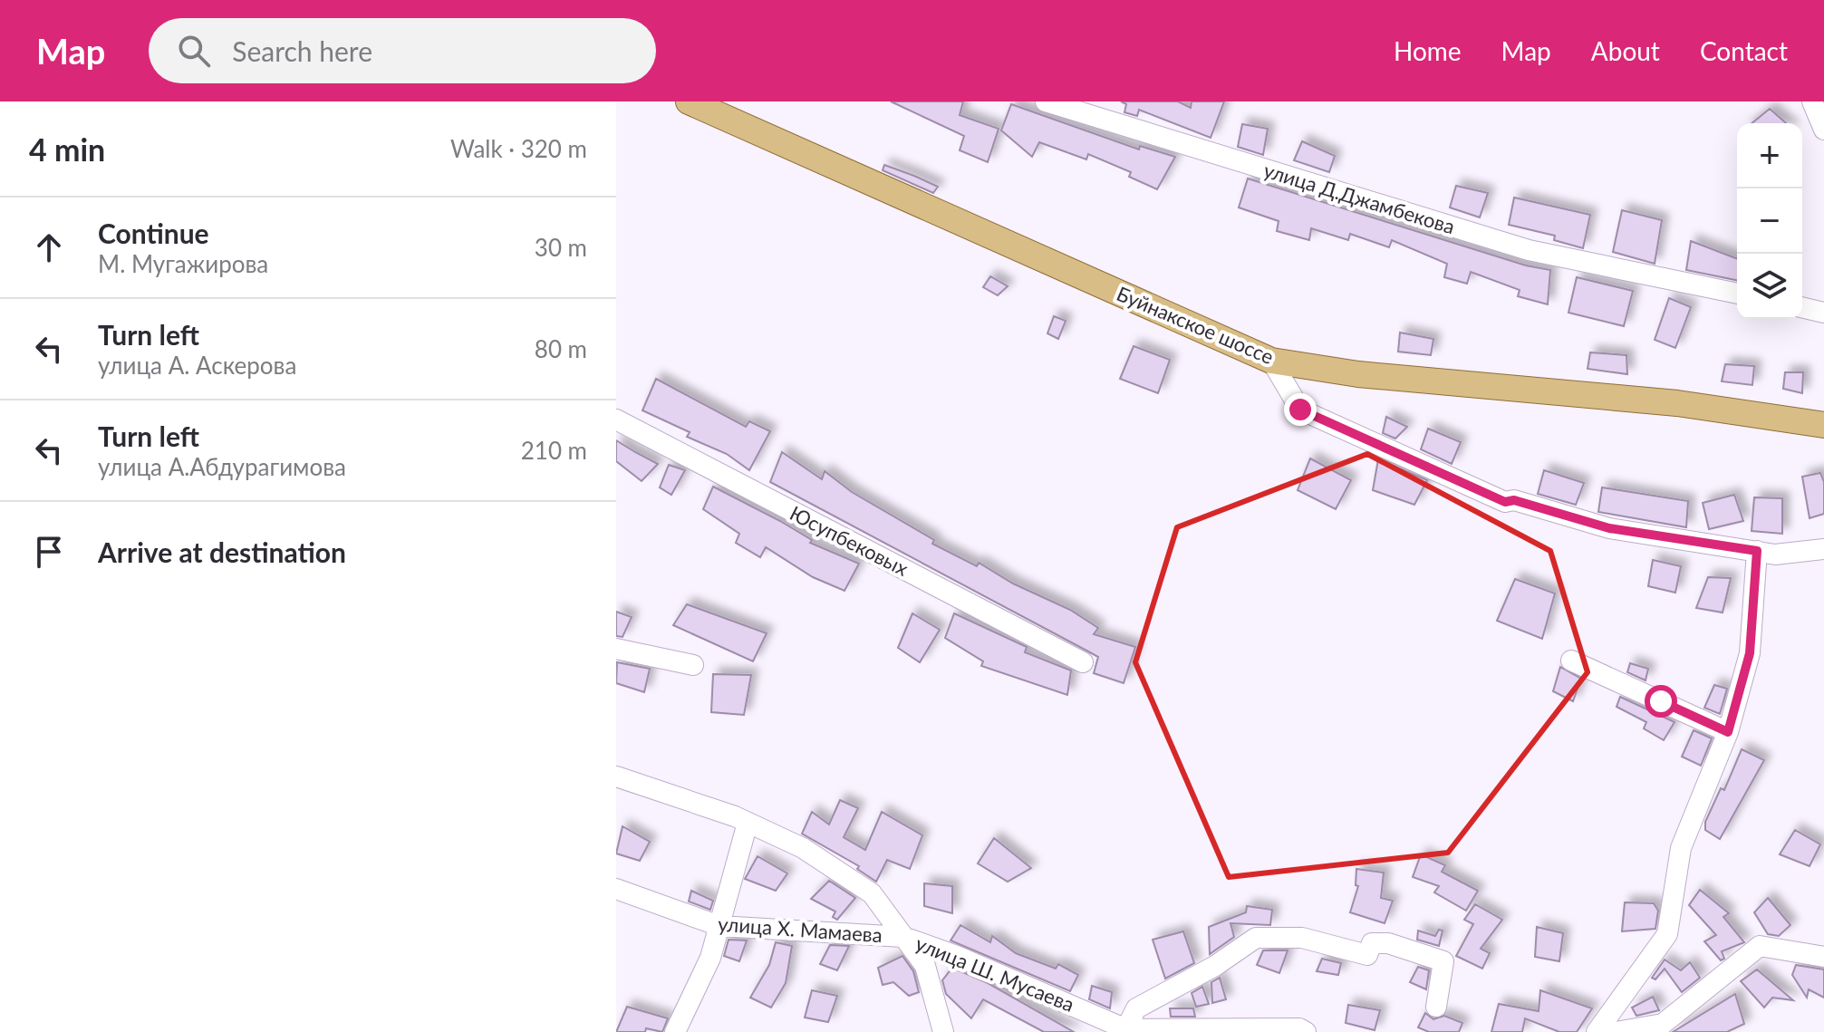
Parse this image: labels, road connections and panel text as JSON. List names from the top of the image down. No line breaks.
{"streets":{"main road":["Буйнакское шоссе"],"street":["улица Д.Джамбекова","Юсупбековых","улица Х. Мамаева","улица Ш. Мусаева"]},"crossings":[["улица Х. Мамаева","улица Ш. Мусаева"]],"page":{"header":"Map","search":"Search here","nav":["Home","Map","About","Contact"],"heading":["4 min","Walk · 320 m"],"map_buttons":["+","−"],"list":[["Continue","М. Мугажирова","30 m"],["Turn left","улица А. Аскерова","80 m"],["Turn left","улица А.Абдурагимова","210 m"],"Arrive at destination"]}}
